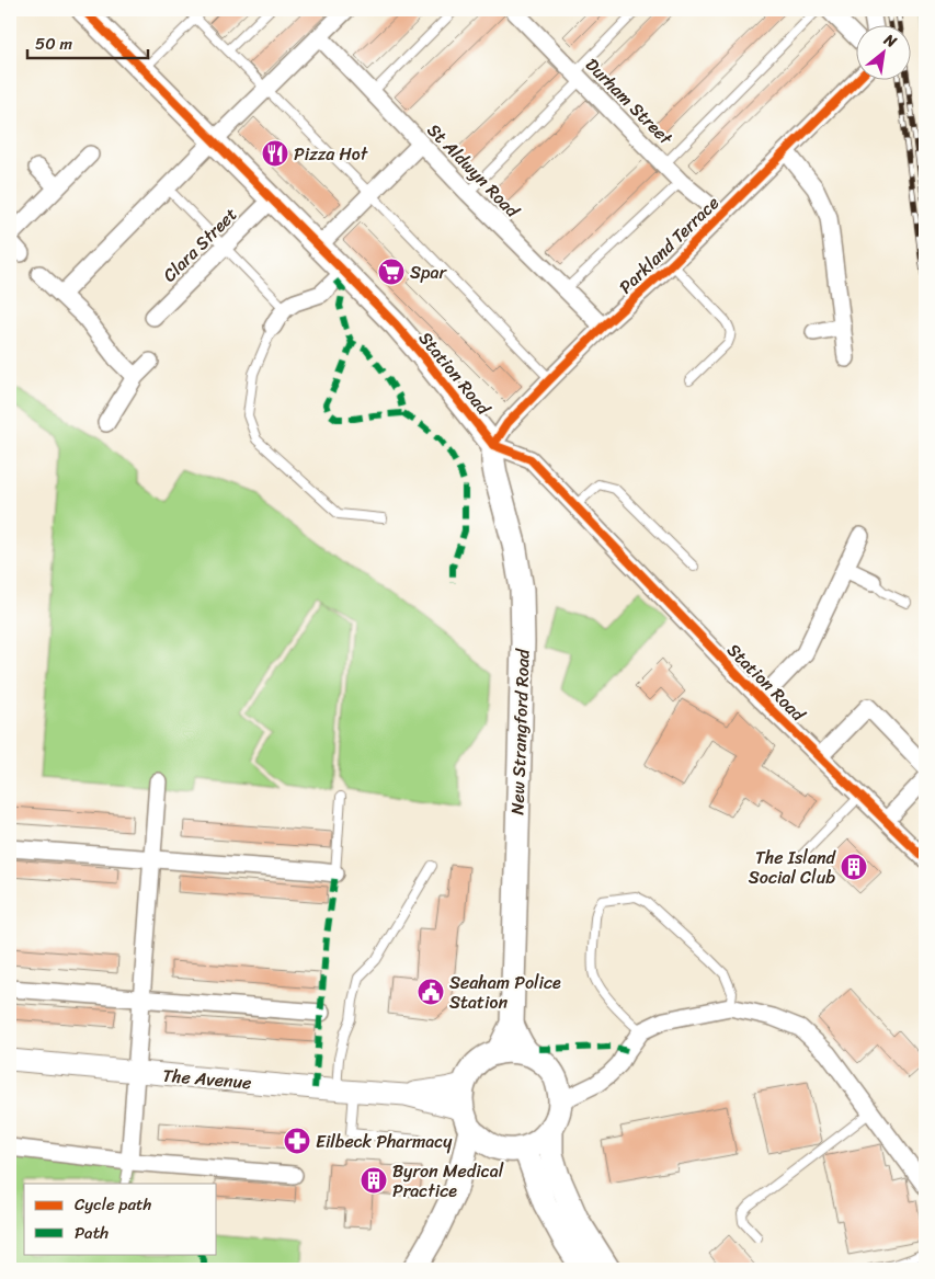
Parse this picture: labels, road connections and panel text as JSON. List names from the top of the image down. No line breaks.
{"streets":{"main road":["Station Road","New Strangford Road"],"street":["Durham Street","St Aldwyn Road","Clara Street","Parkland Terrace","The Avenue"]},"crossings":[["Durham Street","Parkland Terrace"],["St Aldwyn Road","Parkland Terrace"],["Clara Street","Station Road"],["Parkland Terrace","Station Road"],["Parkland Terrace","New Strangford Road"],["Station Road","New Strangford Road"],["New Strangford Road","The Avenue"]],"places":{"restaurant":["Pizza Hot"],"supermarket":["Spar"],"building":["The Island Social Club","Byron Medical Practice"],"public building":["Seaham Police Station"],"pharmacy":["Eilbeck Pharmacy"]},"legend":["Cycle path","Path"],"scale_bar":"50 m","north":"top right"}
